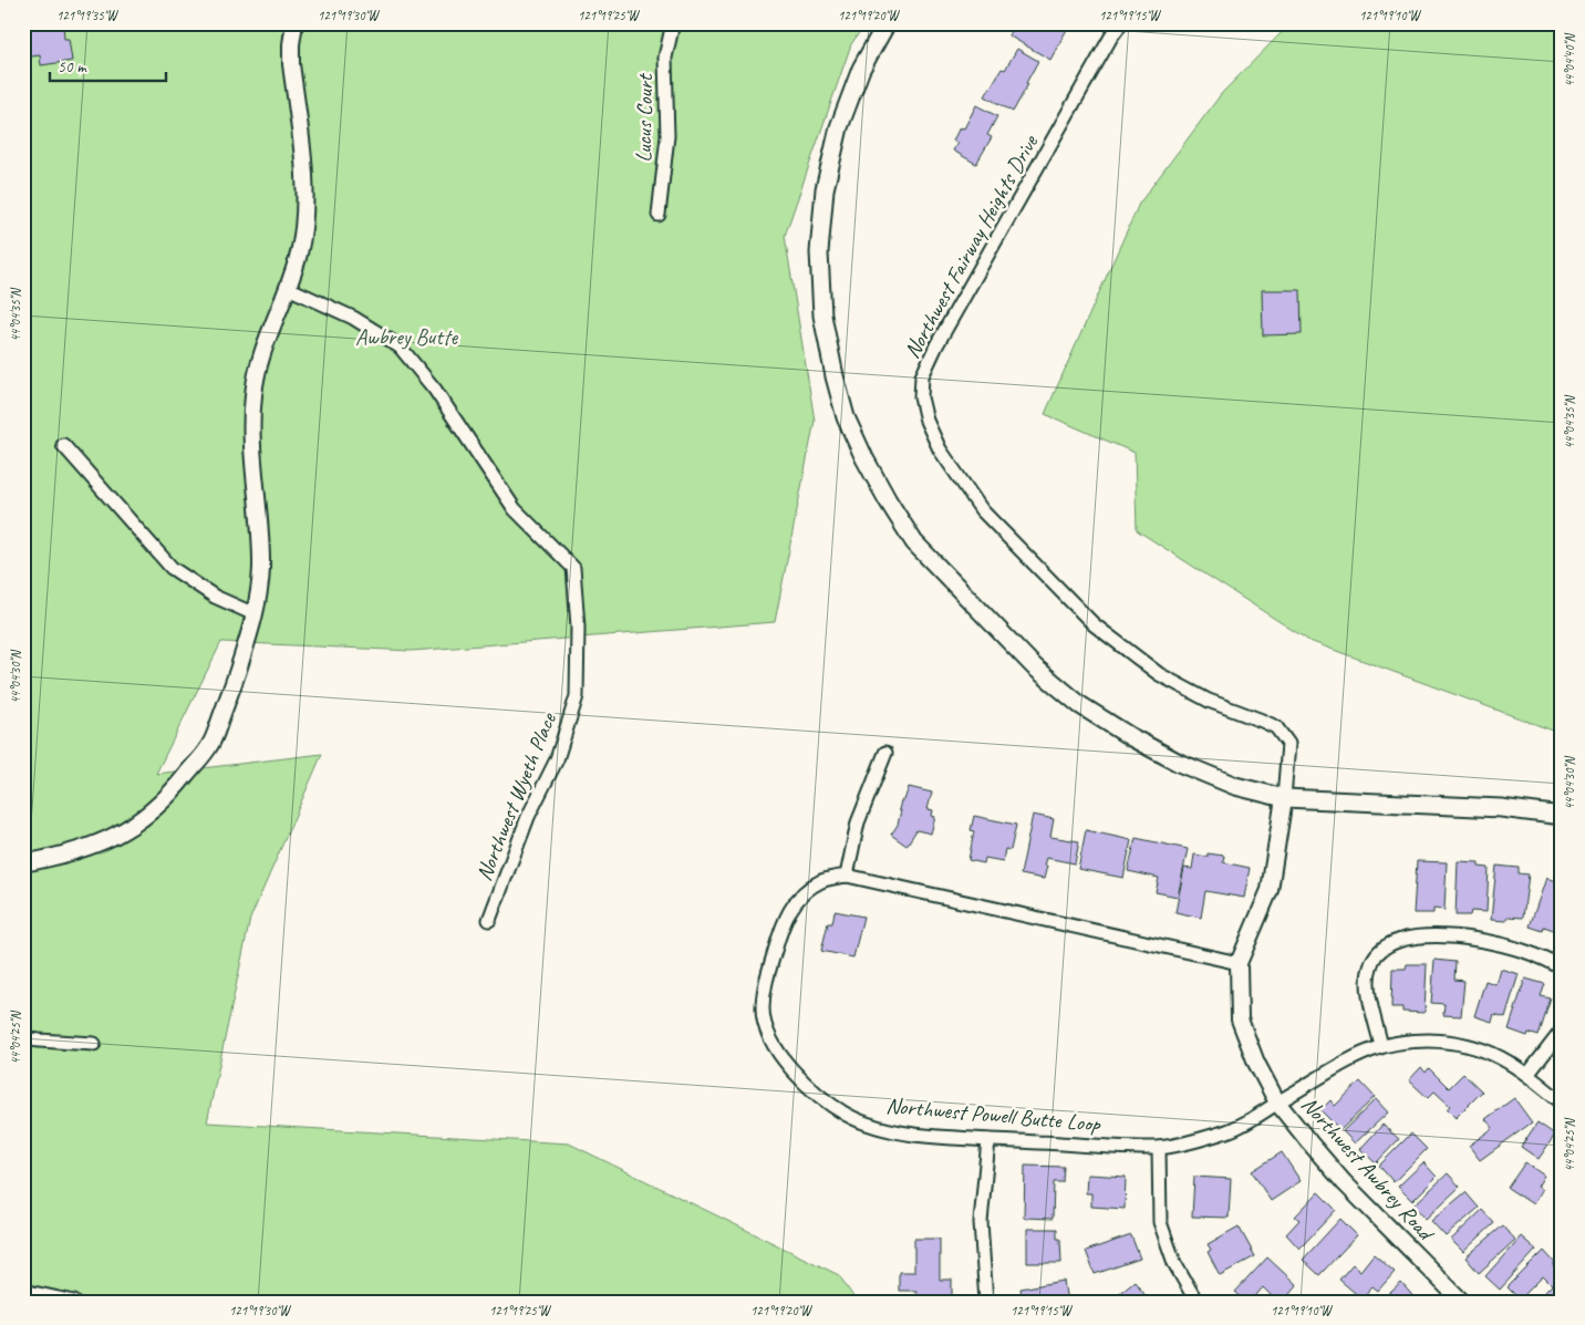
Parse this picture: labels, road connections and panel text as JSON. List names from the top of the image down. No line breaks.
{"streets":{"street":["Lucus Court","Northwest Fairway Heights Drive","Northwest Wyeth Place","Northwest Powell Butte Loop","Northwest Awbrey Road"]},"crossings":[["Northwest Fairway Heights Drive","Northwest Awbrey Road"],["Northwest Powell Butte Loop","Northwest Awbrey Road"]],"parks":["Awbrey Butte"],"scale_bar":"50 m","coordinates":["121°19'35\"W","121°19'30\"W","121°19'25\"W","121°19'20\"W","121°19'15\"W","121°19'10\"W","44°04'40\"N","44°04'35\"N","44°04'30\"N","44°04'25\"N"]}
